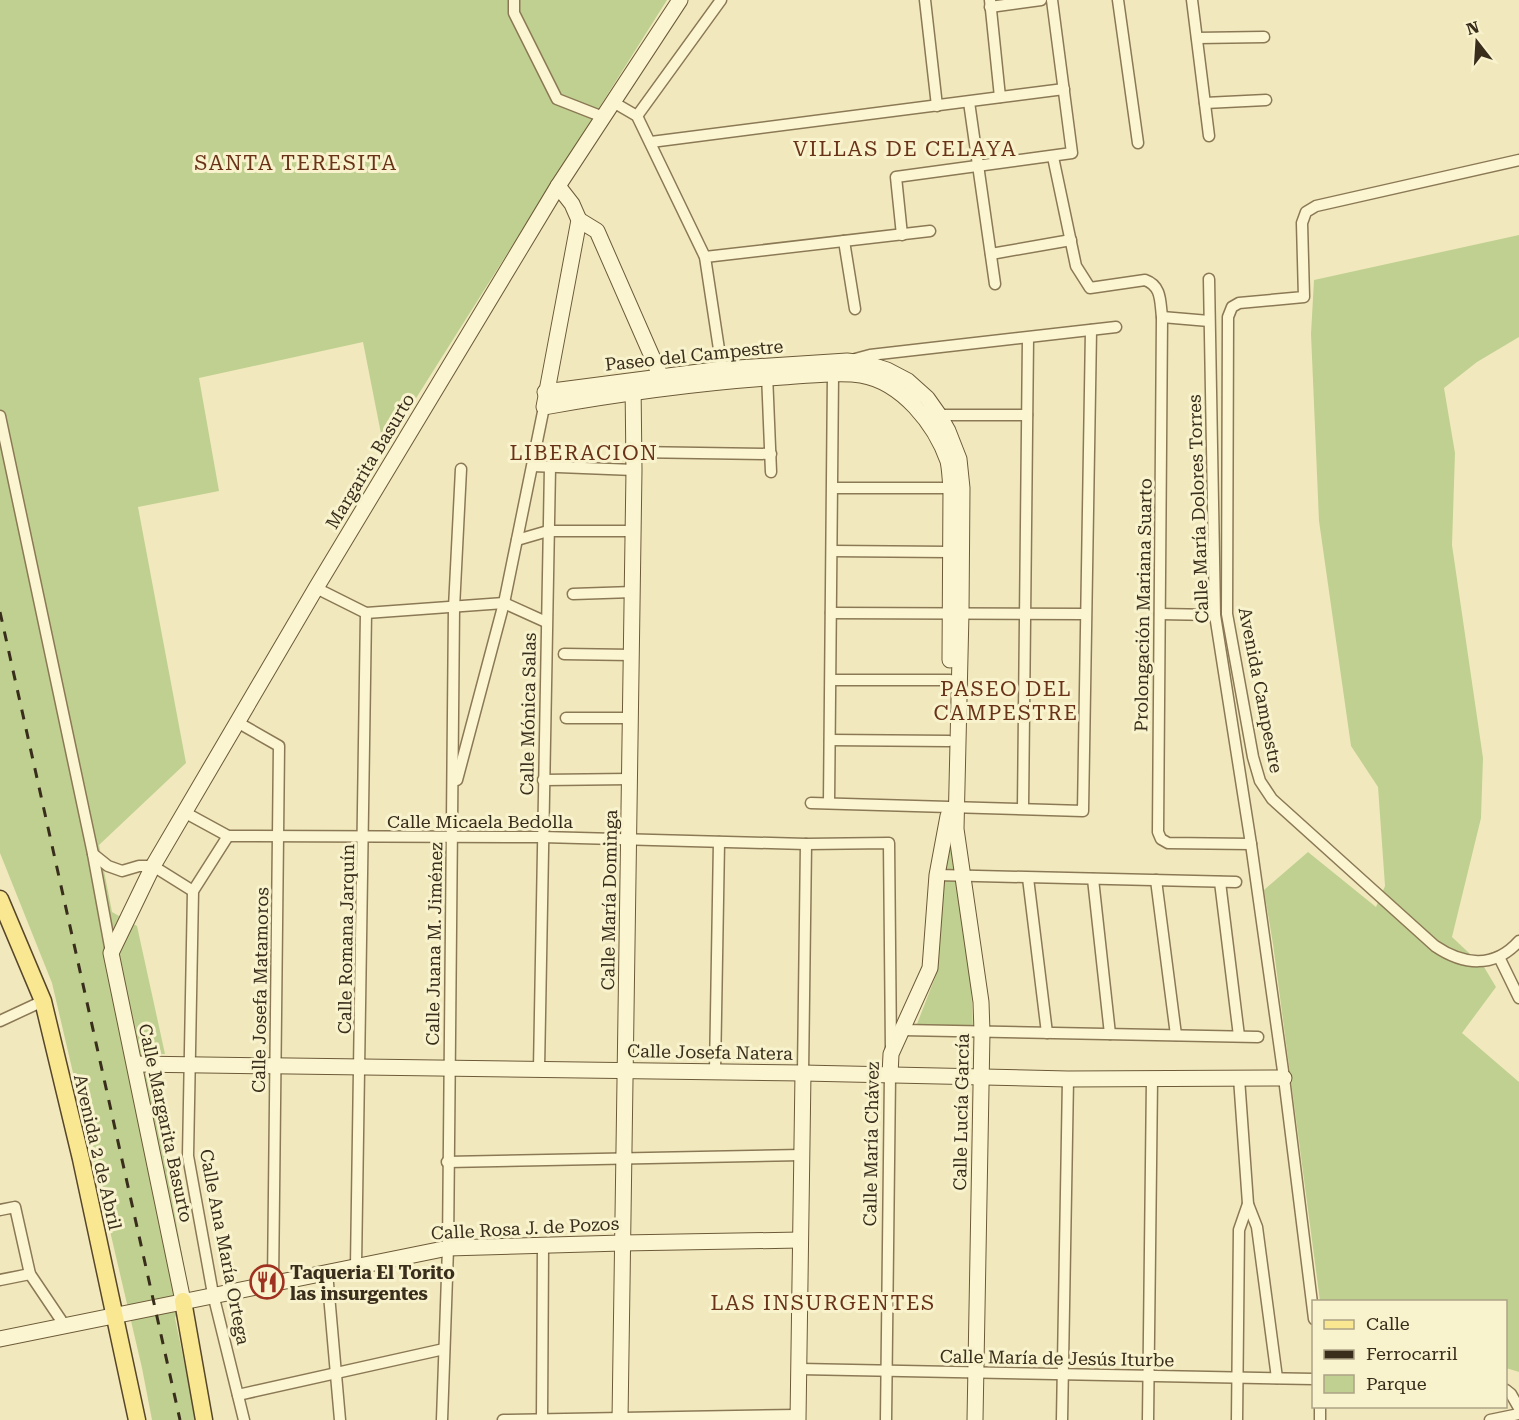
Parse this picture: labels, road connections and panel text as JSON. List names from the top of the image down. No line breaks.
{"streets":{"main road":["Avenida 2 de Abril"],"street":["Paseo del Campestre","Margarita Basurto","Calle María Dolores Torres","Prolongación Mariana Suarto","Avenida Campestre","Calle Mónica Salas","Calle Micaela Bedolla","Calle María Dominga","Calle Romana Jarquín","Calle Juana M. Jiménez","Calle Josefa Matamoros","Calle Josefa Natera","Calle Lucía García","Calle Margarita Basurto","Calle María Chávez","Calle Rosa J. de Pozos","Calle Ana María Ortega","Calle María de Jesús Iturbe"]},"crossings":[["Paseo del Campestre","Calle María Dominga"],["Margarita Basurto","Calle Micaela Bedolla"],["Margarita Basurto","Calle Josefa Matamoros"],["Margarita Basurto","Calle Margarita Basurto"],["Calle María Dolores Torres","Prolongación Mariana Suarto"],["Calle María Dolores Torres","Calle Josefa Natera"],["Calle Mónica Salas","Calle Micaela Bedolla"],["Calle Mónica Salas","Calle Josefa Natera"],["Calle Micaela Bedolla","Calle María Dominga"],["Calle Micaela Bedolla","Calle Romana Jarquín"],["Calle Micaela Bedolla","Calle Juana M. Jiménez"],["Calle Micaela Bedolla","Calle Josefa Matamoros"],["Calle Micaela Bedolla","Calle María Chávez"],["Calle María Dominga","Calle Josefa Natera"],["Calle María Dominga","Calle Rosa J. de Pozos"],["Calle Romana Jarquín","Calle Josefa Natera"],["Calle Romana Jarquín","Calle Rosa J. de Pozos"],["Calle Juana M. Jiménez","Calle Josefa Natera"],["Calle Juana M. Jiménez","Calle Rosa J. de Pozos"],["Calle Josefa Matamoros","Calle Josefa Natera"],["Calle Josefa Matamoros","Calle Rosa J. de Pozos"],["Calle Josefa Natera","Calle Lucía García"],["Calle Josefa Natera","Calle Margarita Basurto"],["Calle Josefa Natera","Calle María Chávez"],["Calle Josefa Natera","Calle Ana María Ortega"],["Calle Lucía García","Calle María Chávez"],["Calle Lucía García","Calle María de Jesús Iturbe"],["Calle Margarita Basurto","Calle Rosa J. de Pozos"],["Calle María Chávez","Calle María de Jesús Iturbe"],["Avenida 2 de Abril","Calle Rosa J. de Pozos"],["Calle Rosa J. de Pozos","Calle Ana María Ortega"]],"districts":["VILLAS DE CELAYA","SANTA TERESITA","LIBERACION","PASEO DEL CAMPESTRE","LAS INSURGENTES"],"places":{"restaurant":["Taqueria El Torito las insurgentes"]},"legend":["Calle","Ferrocarril","Parque"],"north":"top"}
